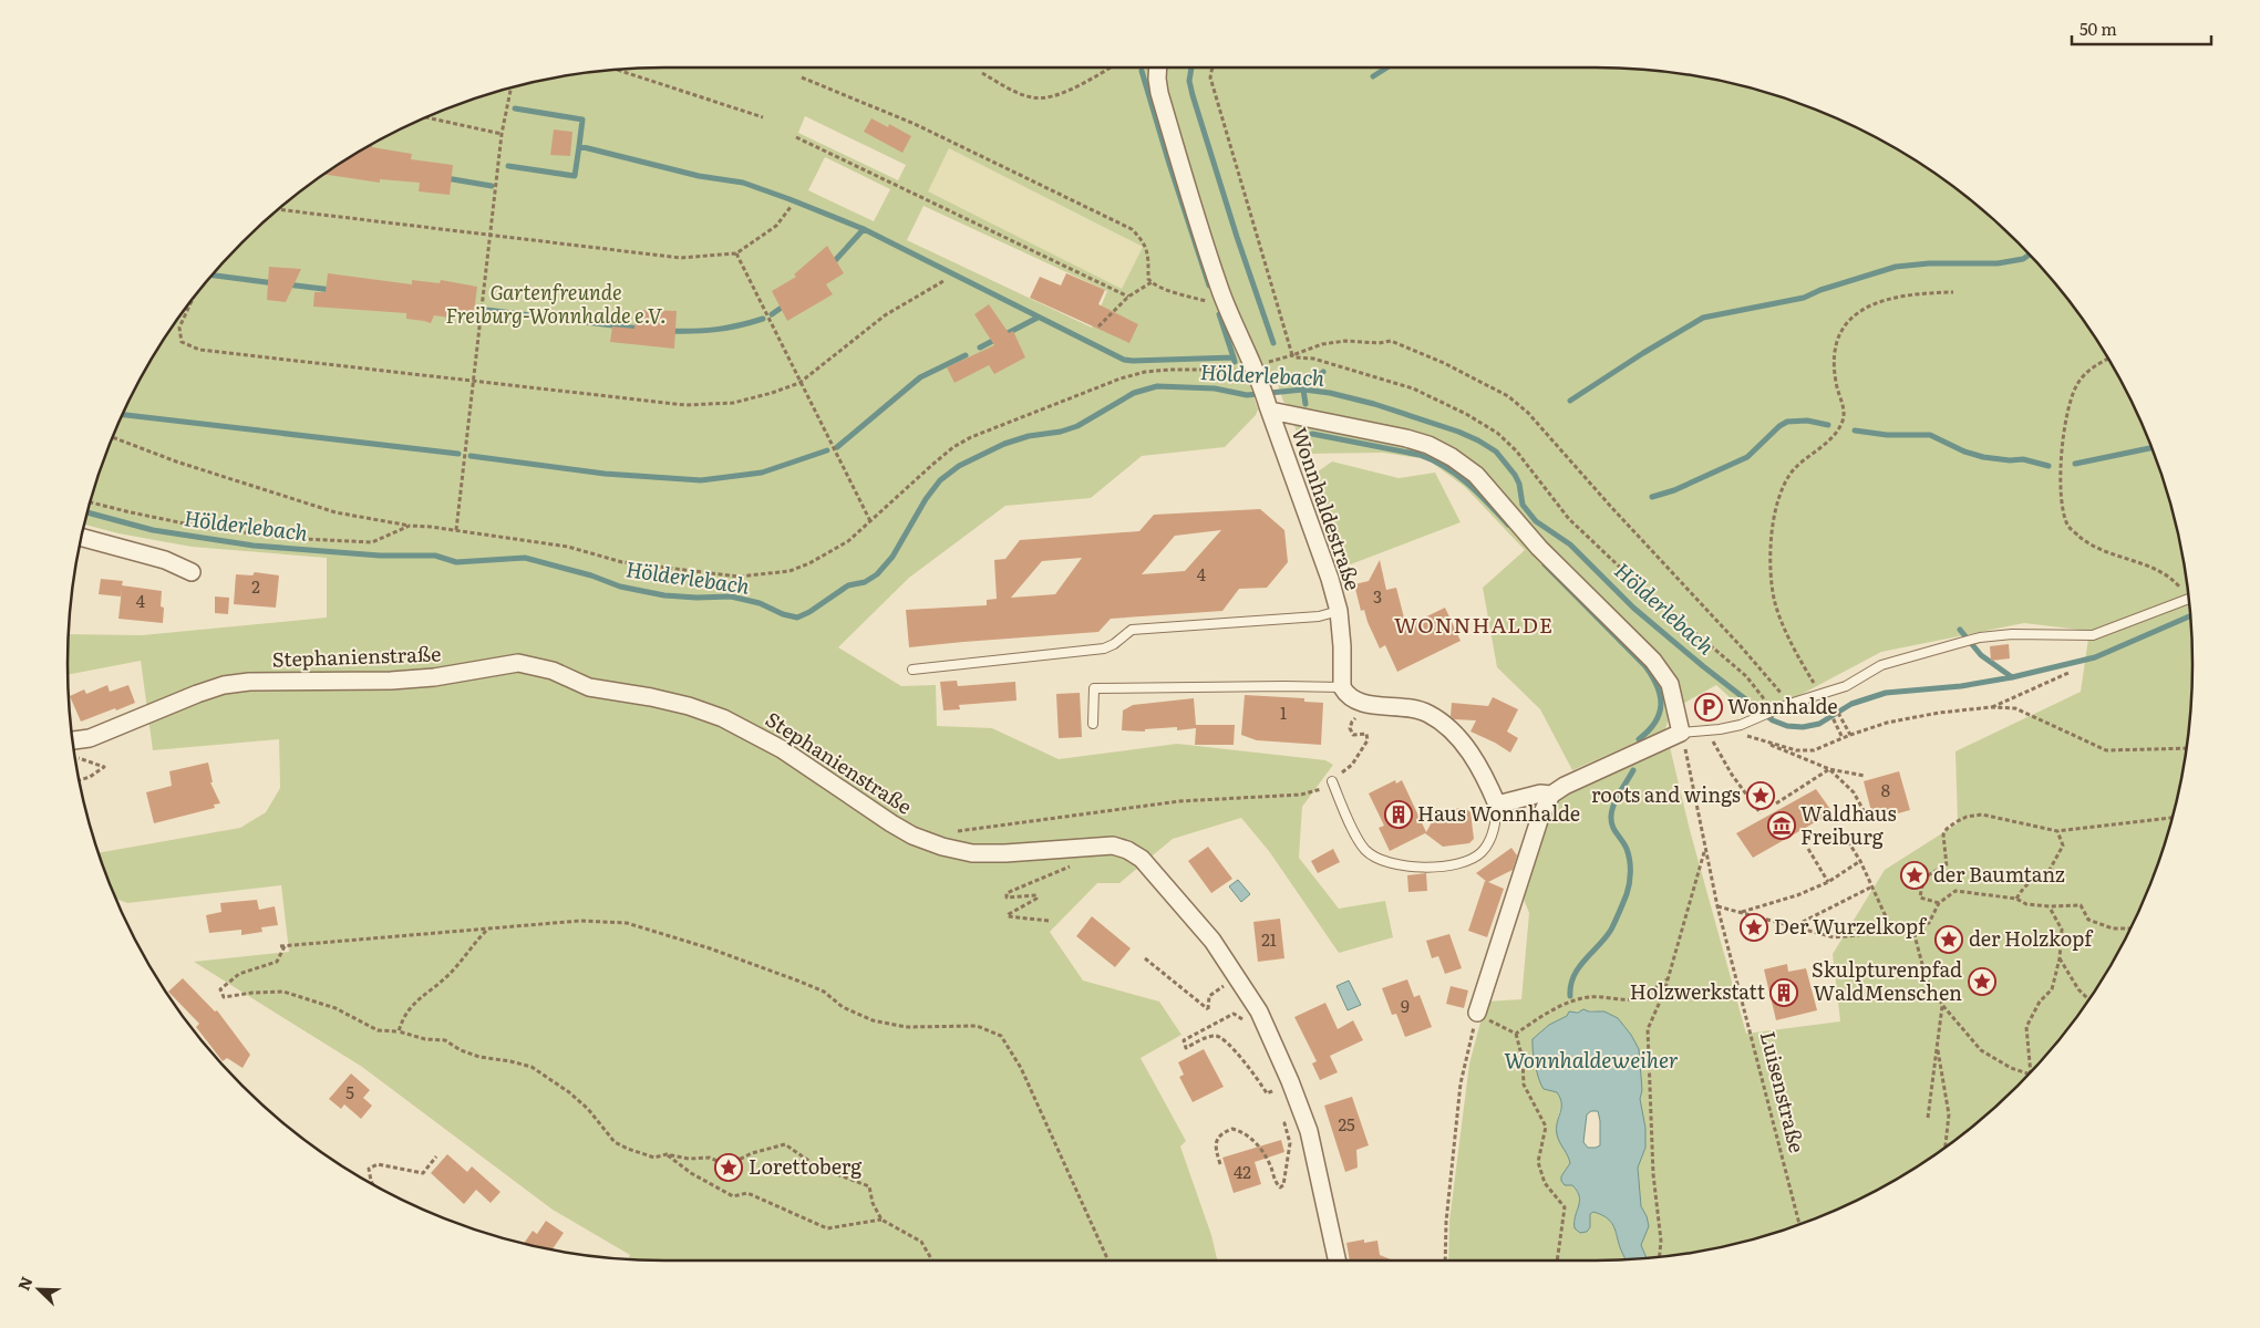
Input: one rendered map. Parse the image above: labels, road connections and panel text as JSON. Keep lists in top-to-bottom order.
{
  "streets": {
    "street": ["Wonnhaldestraße", "Stephanienstraße"],
    "path": ["Luisenstraße"]
  },
  "crossings": [
    ["Wonnhaldestraße", "Luisenstraße"]
  ],
  "districts": ["WONNHALDE"],
  "water": ["Hölderlebach", "Wonnhaldeweiher"],
  "parks": ["Gartenfreunde Freiburg-Wonnhalde e.V."],
  "places": {
    "parking": ["Wonnhalde"],
    "place": [
      "roots and wings",
      "der Baumtanz",
      "Der Wurzelkopf",
      "der Holzkopf",
      "Skulpturenpfad WaldMenschen",
      "Lorettoberg"
    ],
    "building": ["Haus Wonnhalde", "Holzwerkstatt"],
    "museum": ["Waldhaus Freiburg"]
  },
  "house_numbers": [
    "4",
    "2",
    "3",
    "4",
    "1",
    "8",
    "21",
    "9",
    "5",
    "25",
    "42"
  ],
  "scale_bar": "50 m",
  "north": "top left"
}
